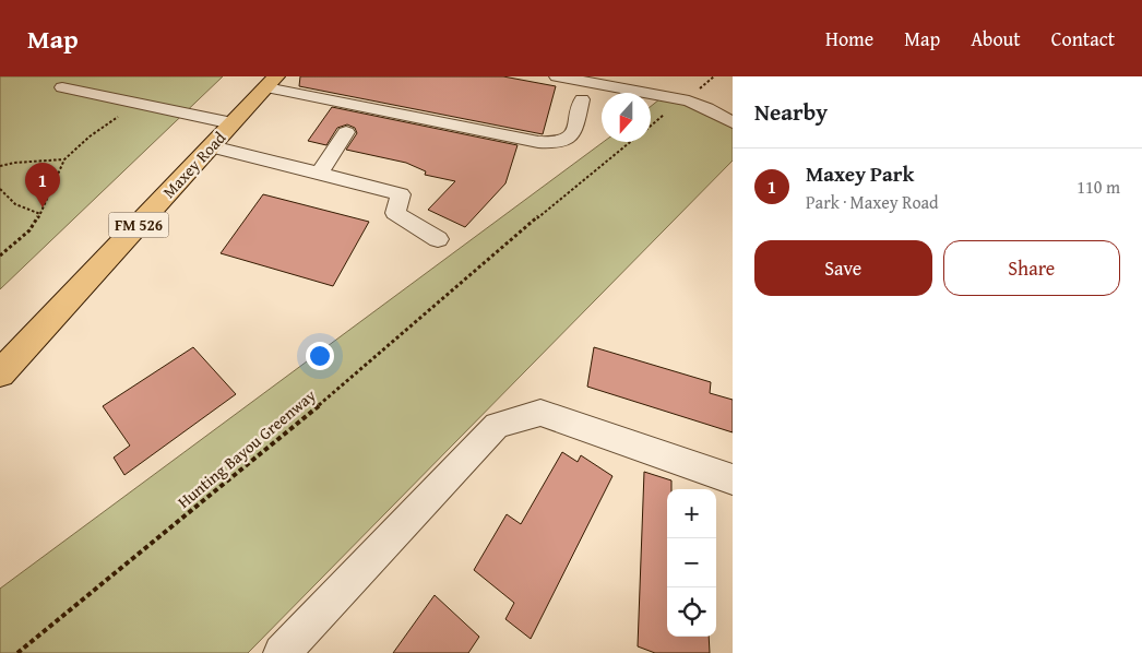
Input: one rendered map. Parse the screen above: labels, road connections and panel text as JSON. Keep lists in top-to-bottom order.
{
  "streets": {
    "main road": ["Maxey Road", "FM 526"],
    "path": ["Hunting Bayou Greenway"]
  },
  "north": "bottom",
  "page": {
    "header": "Map",
    "nav": [
      "Home",
      "Map",
      "About",
      "Contact"
    ],
    "heading": "Nearby",
    "list": [
      {
        "mark": "1",
        "name": "Maxey Park",
        "note": "Park · Maxey Road",
        "value": "110 m"
      }
    ],
    "pins": "1",
    "buttons": ["Save", "Share"],
    "map_buttons": ["+", "−"]
  }
}
